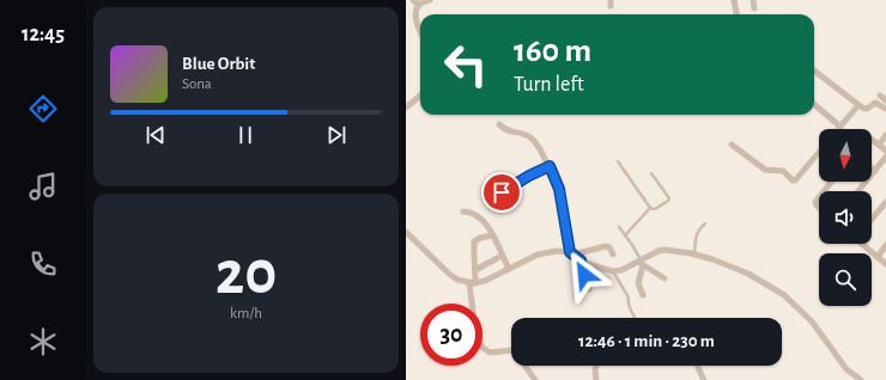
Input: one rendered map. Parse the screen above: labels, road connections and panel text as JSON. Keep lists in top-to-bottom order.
{
  "north": "bottom",
  "page": {
    "tabs": "12:45",
    "turn": ["160 m", "Turn left"],
    "song": ["Blue Orbit", "Sona"],
    "tile": ["20", "km/h"],
    "limit": "30",
    "trip": "12:46 · 1 min · 230 m"
  }
}
